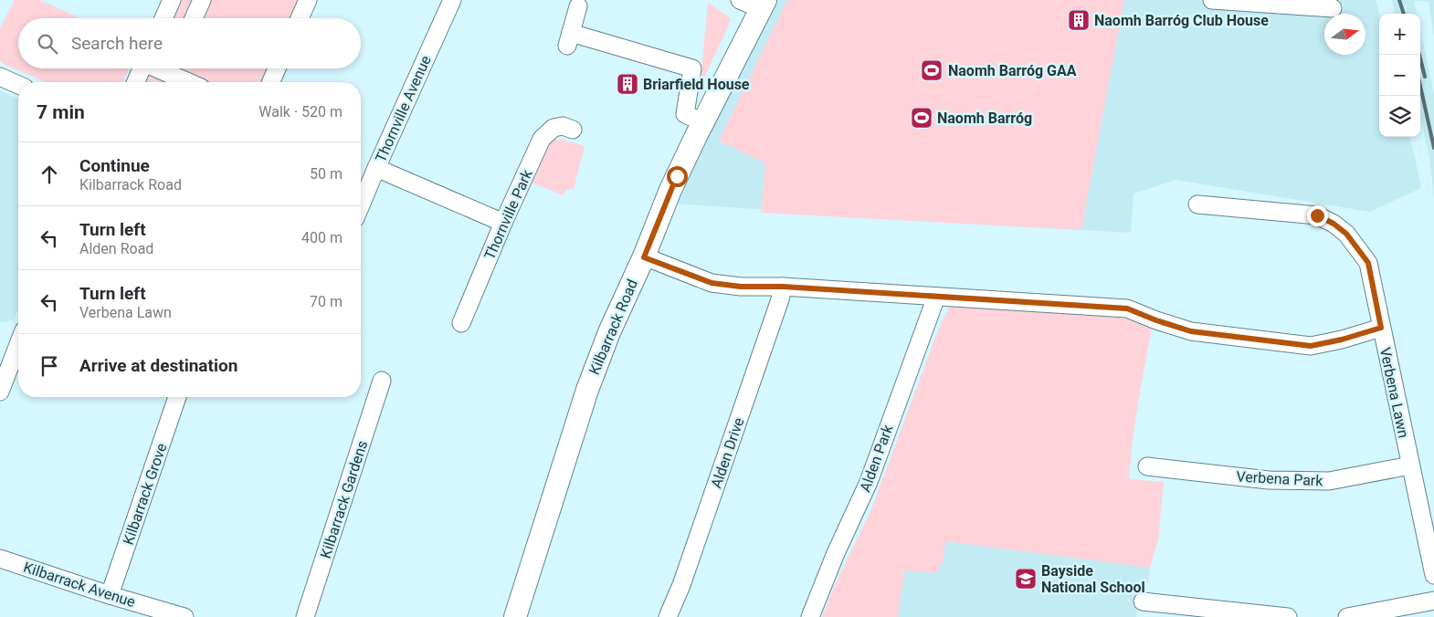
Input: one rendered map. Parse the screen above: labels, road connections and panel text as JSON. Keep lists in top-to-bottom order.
{
  "streets": {
    "main road": ["Kilbarrack Road"],
    "street": [
      "Thornville Avenue",
      "Thornville Park",
      "Verbena Lawn",
      "Alden Drive",
      "Alden Park",
      "Verbena Park",
      "Kilbarrack Grove",
      "Kilbarrack Gardens",
      "Kilbarrack Avenue"
    ]
  },
  "crossings": [
    ["Verbena Lawn", "Verbena Park"],
    ["Kilbarrack Grove", "Kilbarrack Avenue"]
  ],
  "places": {
    "building": ["Naomh Barróg Club House", "Briarfield House"],
    "sports": ["Naomh Barróg GAA", "Naomh Barróg"],
    "school or university": ["Bayside National School"]
  },
  "north": "right",
  "page": {
    "map_buttons": ["+", "−"],
    "search": "Search here",
    "heading": ["7 min", "Walk · 520 m"],
    "list": [
      ["Continue", "Kilbarrack Road", "50 m"],
      ["Turn left", "Alden Road", "400 m"],
      ["Turn left", "Verbena Lawn", "70 m"],
      "Arrive at destination"
    ]
  }
}
